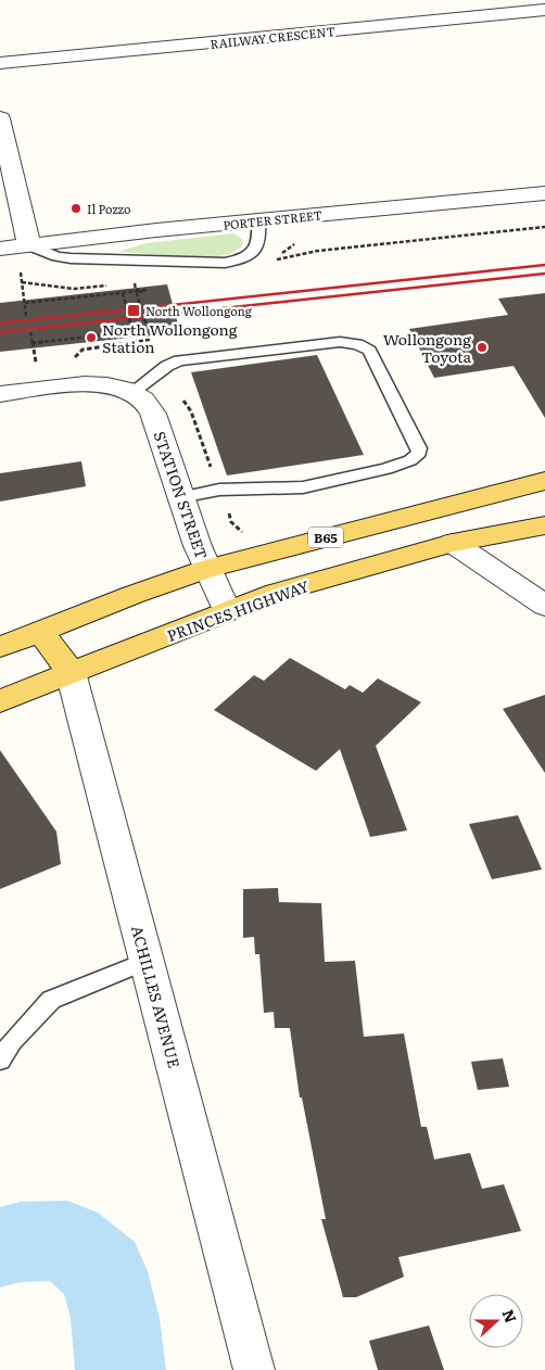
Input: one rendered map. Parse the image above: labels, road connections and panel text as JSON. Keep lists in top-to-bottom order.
{
  "streets": {
    "main road": ["B65", "PRINCES HIGHWAY", "ACHILLES AVENUE"],
    "street": ["RAILWAY CRESCENT", "PORTER STREET", "STATION STREET"]
  },
  "crossings": [
    ["STATION STREET", "B65"],
    ["STATION STREET", "PRINCES HIGHWAY"],
    ["B65", "ACHILLES AVENUE"],
    ["PRINCES HIGHWAY", "ACHILLES AVENUE"]
  ],
  "places": {
    "other": ["Il Pozzo", "North Wollongong Station", "Wollongong Toyota"],
    "transit": ["North Wollongong"]
  },
  "north": "right"
}
